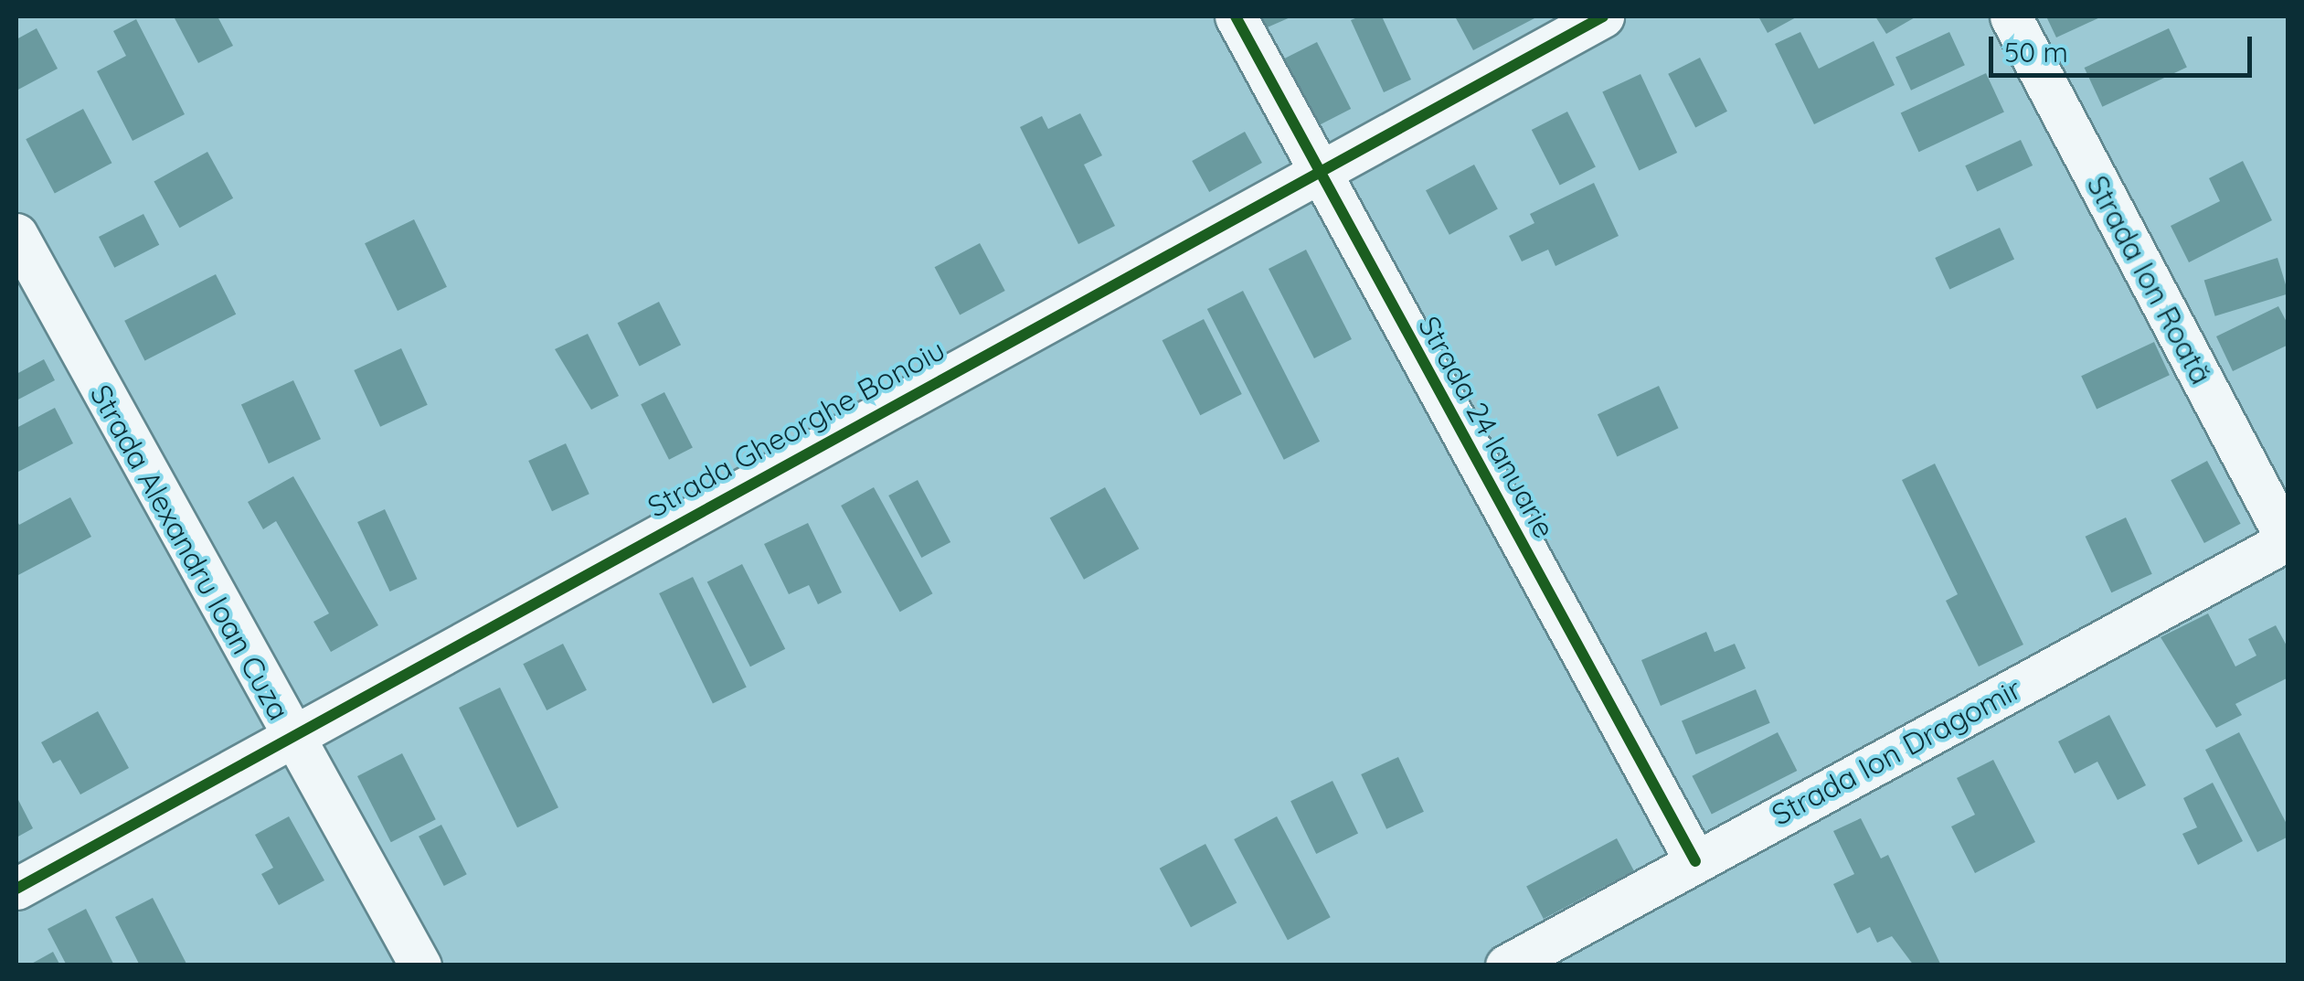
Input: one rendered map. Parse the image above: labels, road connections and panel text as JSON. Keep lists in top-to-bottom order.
{
  "streets": {
    "street": [
      "Strada Ion Roată",
      "Strada 24 Ianuarie",
      "Strada Gheorghe Bonoiu",
      "Strada Alexandru Ioan Cuza",
      "Strada Ion Dragomir"
    ]
  },
  "crossings": [
    ["Strada Ion Roată", "Strada Ion Dragomir"],
    ["Strada 24 Ianuarie", "Strada Gheorghe Bonoiu"],
    ["Strada 24 Ianuarie", "Strada Ion Dragomir"],
    ["Strada Gheorghe Bonoiu", "Strada Alexandru Ioan Cuza"]
  ],
  "scale_bar": "50 m"
}
